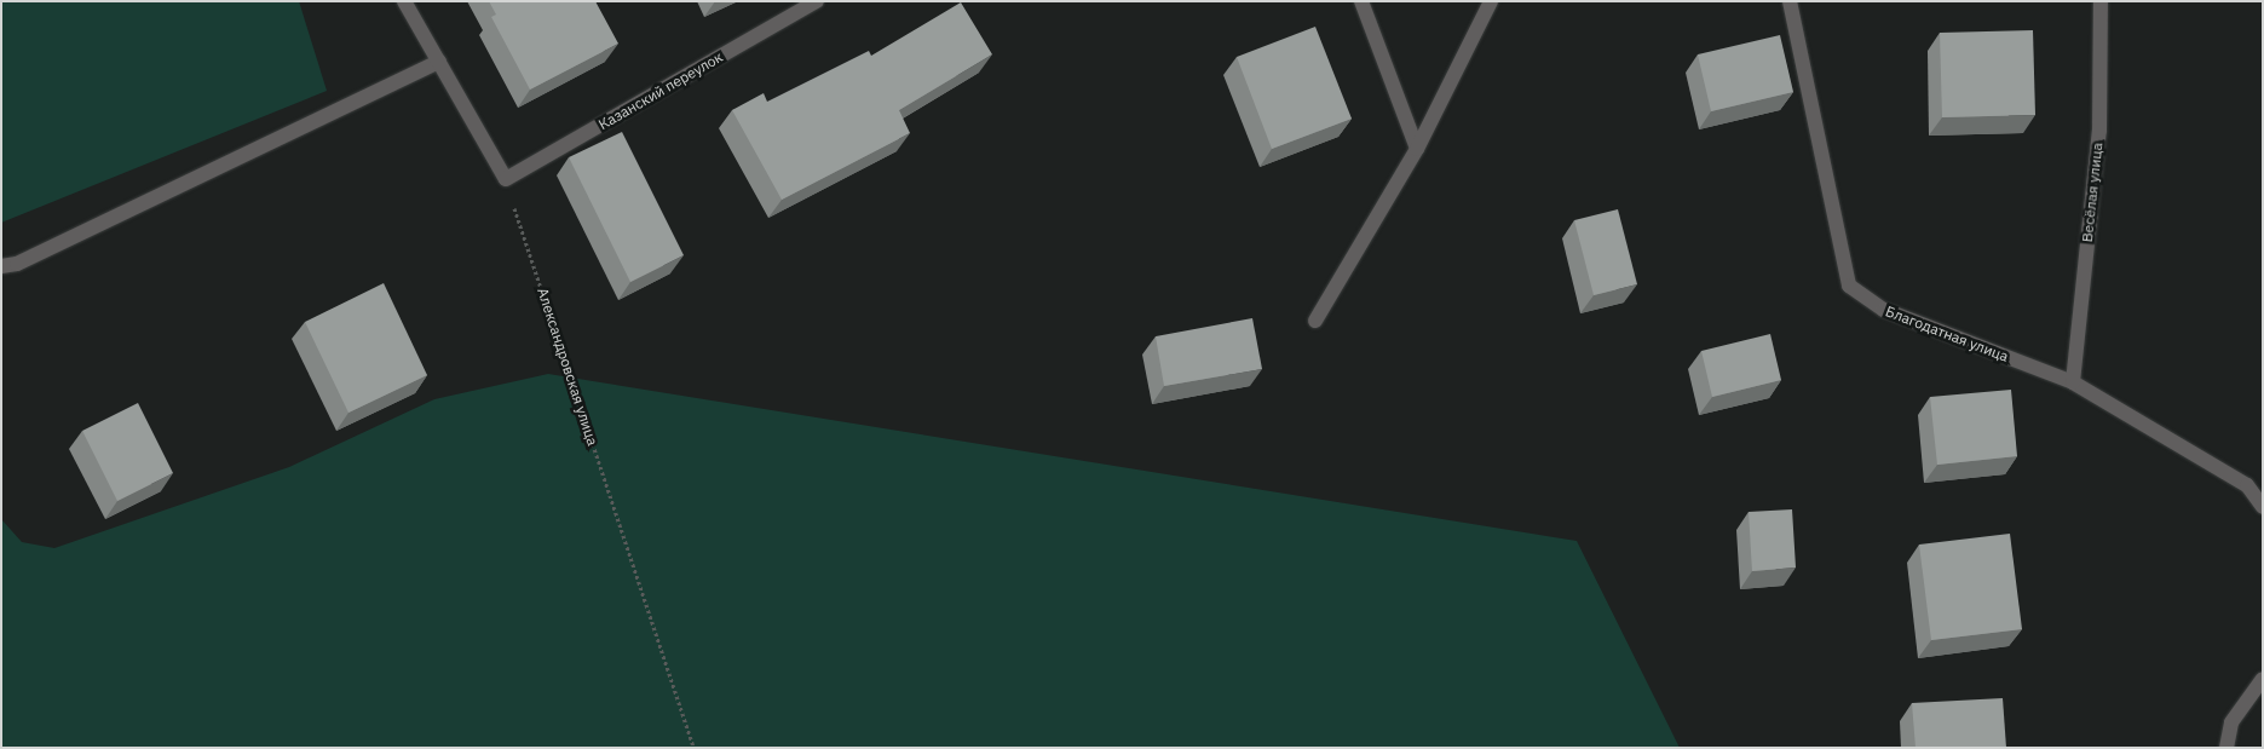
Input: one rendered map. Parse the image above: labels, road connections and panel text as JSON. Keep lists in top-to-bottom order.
{
  "streets": {
    "street": ["Казанский переулок", "Весёлая улица", "Благодатная улица"],
    "path": ["Александровская улица"]
  },
  "crossings": [
    ["Казанский переулок", "Александровская улица"],
    ["Весёлая улица", "Благодатная улица"]
  ]
}
